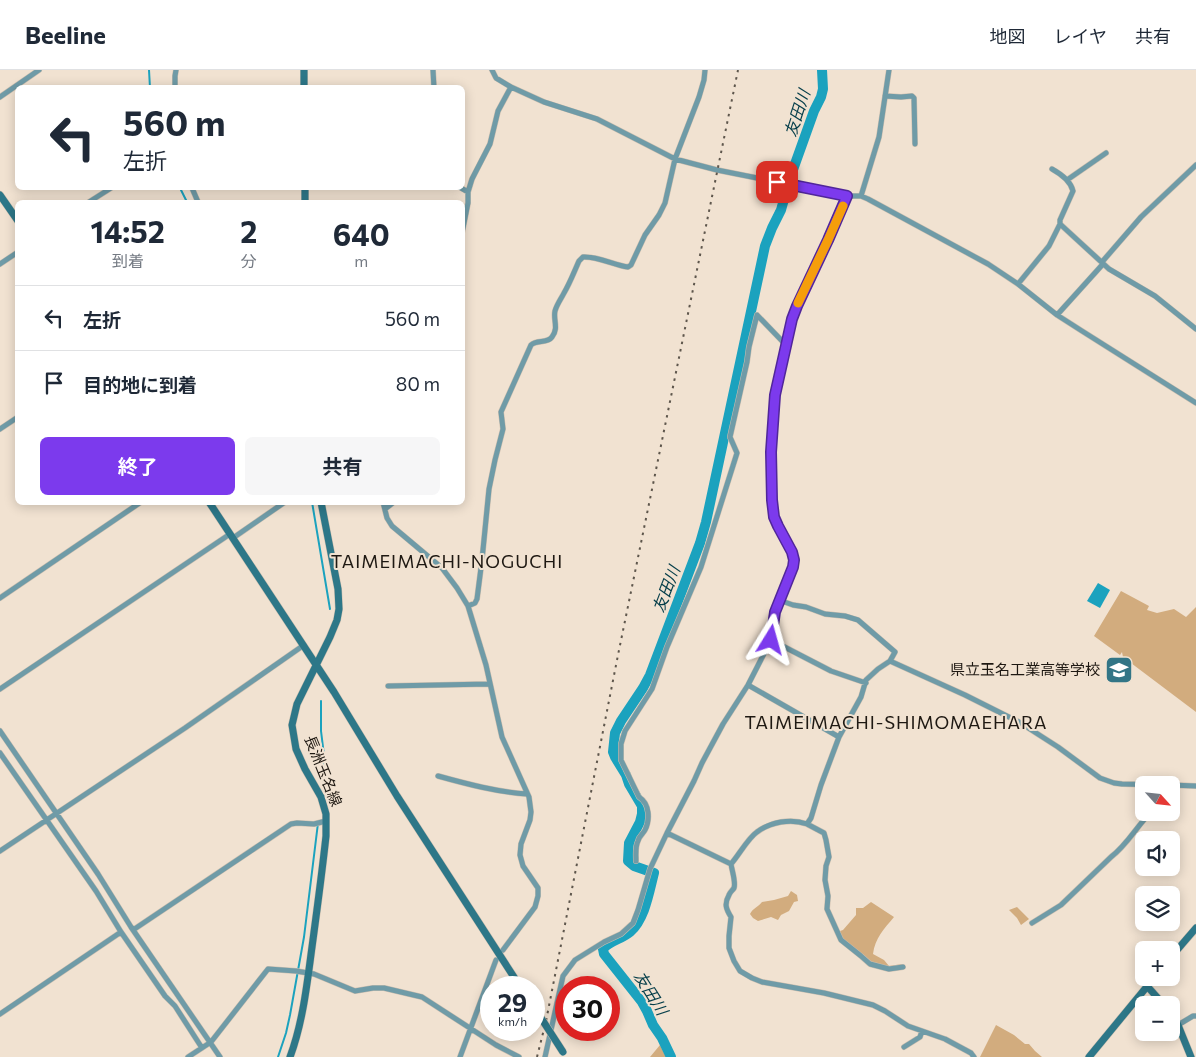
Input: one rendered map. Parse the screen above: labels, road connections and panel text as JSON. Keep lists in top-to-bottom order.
{
  "streets": {
    "main road": ["長洲玉名線"]
  },
  "districts": ["TAIMEIMACHI-NOGUCHI", "TAIMEIMACHI-SHIMOMAEHARA"],
  "water": ["友田川"],
  "places": {
    "school or university": ["県立玉名工業高等学校"]
  },
  "north": "bottom right",
  "page": {
    "header": "Beeline",
    "nav": ["地図", "レイヤ", "共有"],
    "turn": ["560 m", "左折"],
    "eta": [
      "14:52",
      "到着",
      "2",
      "分",
      "640",
      "m"
    ],
    "list": [
      {
        "name": "左折",
        "value": "560 m"
      },
      {
        "name": "目的地に到着",
        "value": "80 m"
      }
    ],
    "buttons": ["終了", "共有"],
    "map_buttons": ["+", "−"],
    "speed": "29 km/h",
    "limit": "30"
  }
}
